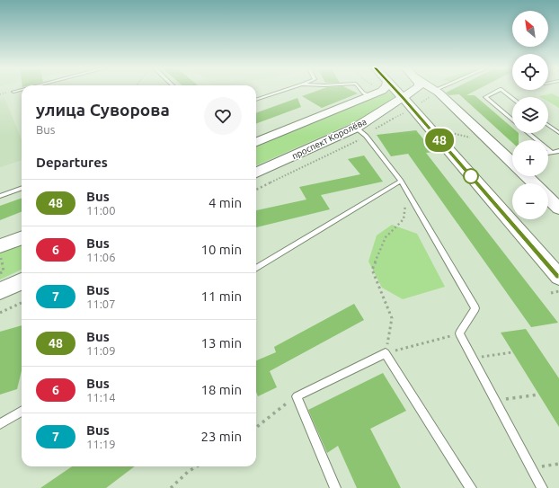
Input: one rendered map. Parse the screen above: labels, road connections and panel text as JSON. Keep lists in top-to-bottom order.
{
  "streets": {
    "main road": ["проспект Королёва"]
  },
  "lines": ["bus line 48"],
  "north": "top left",
  "page": {
    "on_map": "48",
    "map_buttons": ["+", "−"],
    "heading": [
      ["улица Суворова", "Bus"],
      "Departures"
    ],
    "list": [
      {
        "mark": "48",
        "name": "Bus",
        "note": "11:00",
        "value": "4 min"
      },
      {
        "mark": "6",
        "name": "Bus",
        "note": "11:06",
        "value": "10 min"
      },
      {
        "mark": "7",
        "name": "Bus",
        "note": "11:07",
        "value": "11 min"
      },
      {
        "mark": "48",
        "name": "Bus",
        "note": "11:09",
        "value": "13 min"
      },
      {
        "mark": "6",
        "name": "Bus",
        "note": "11:14",
        "value": "18 min"
      },
      {
        "mark": "7",
        "name": "Bus",
        "note": "11:19",
        "value": "23 min"
      }
    ]
  }
}
